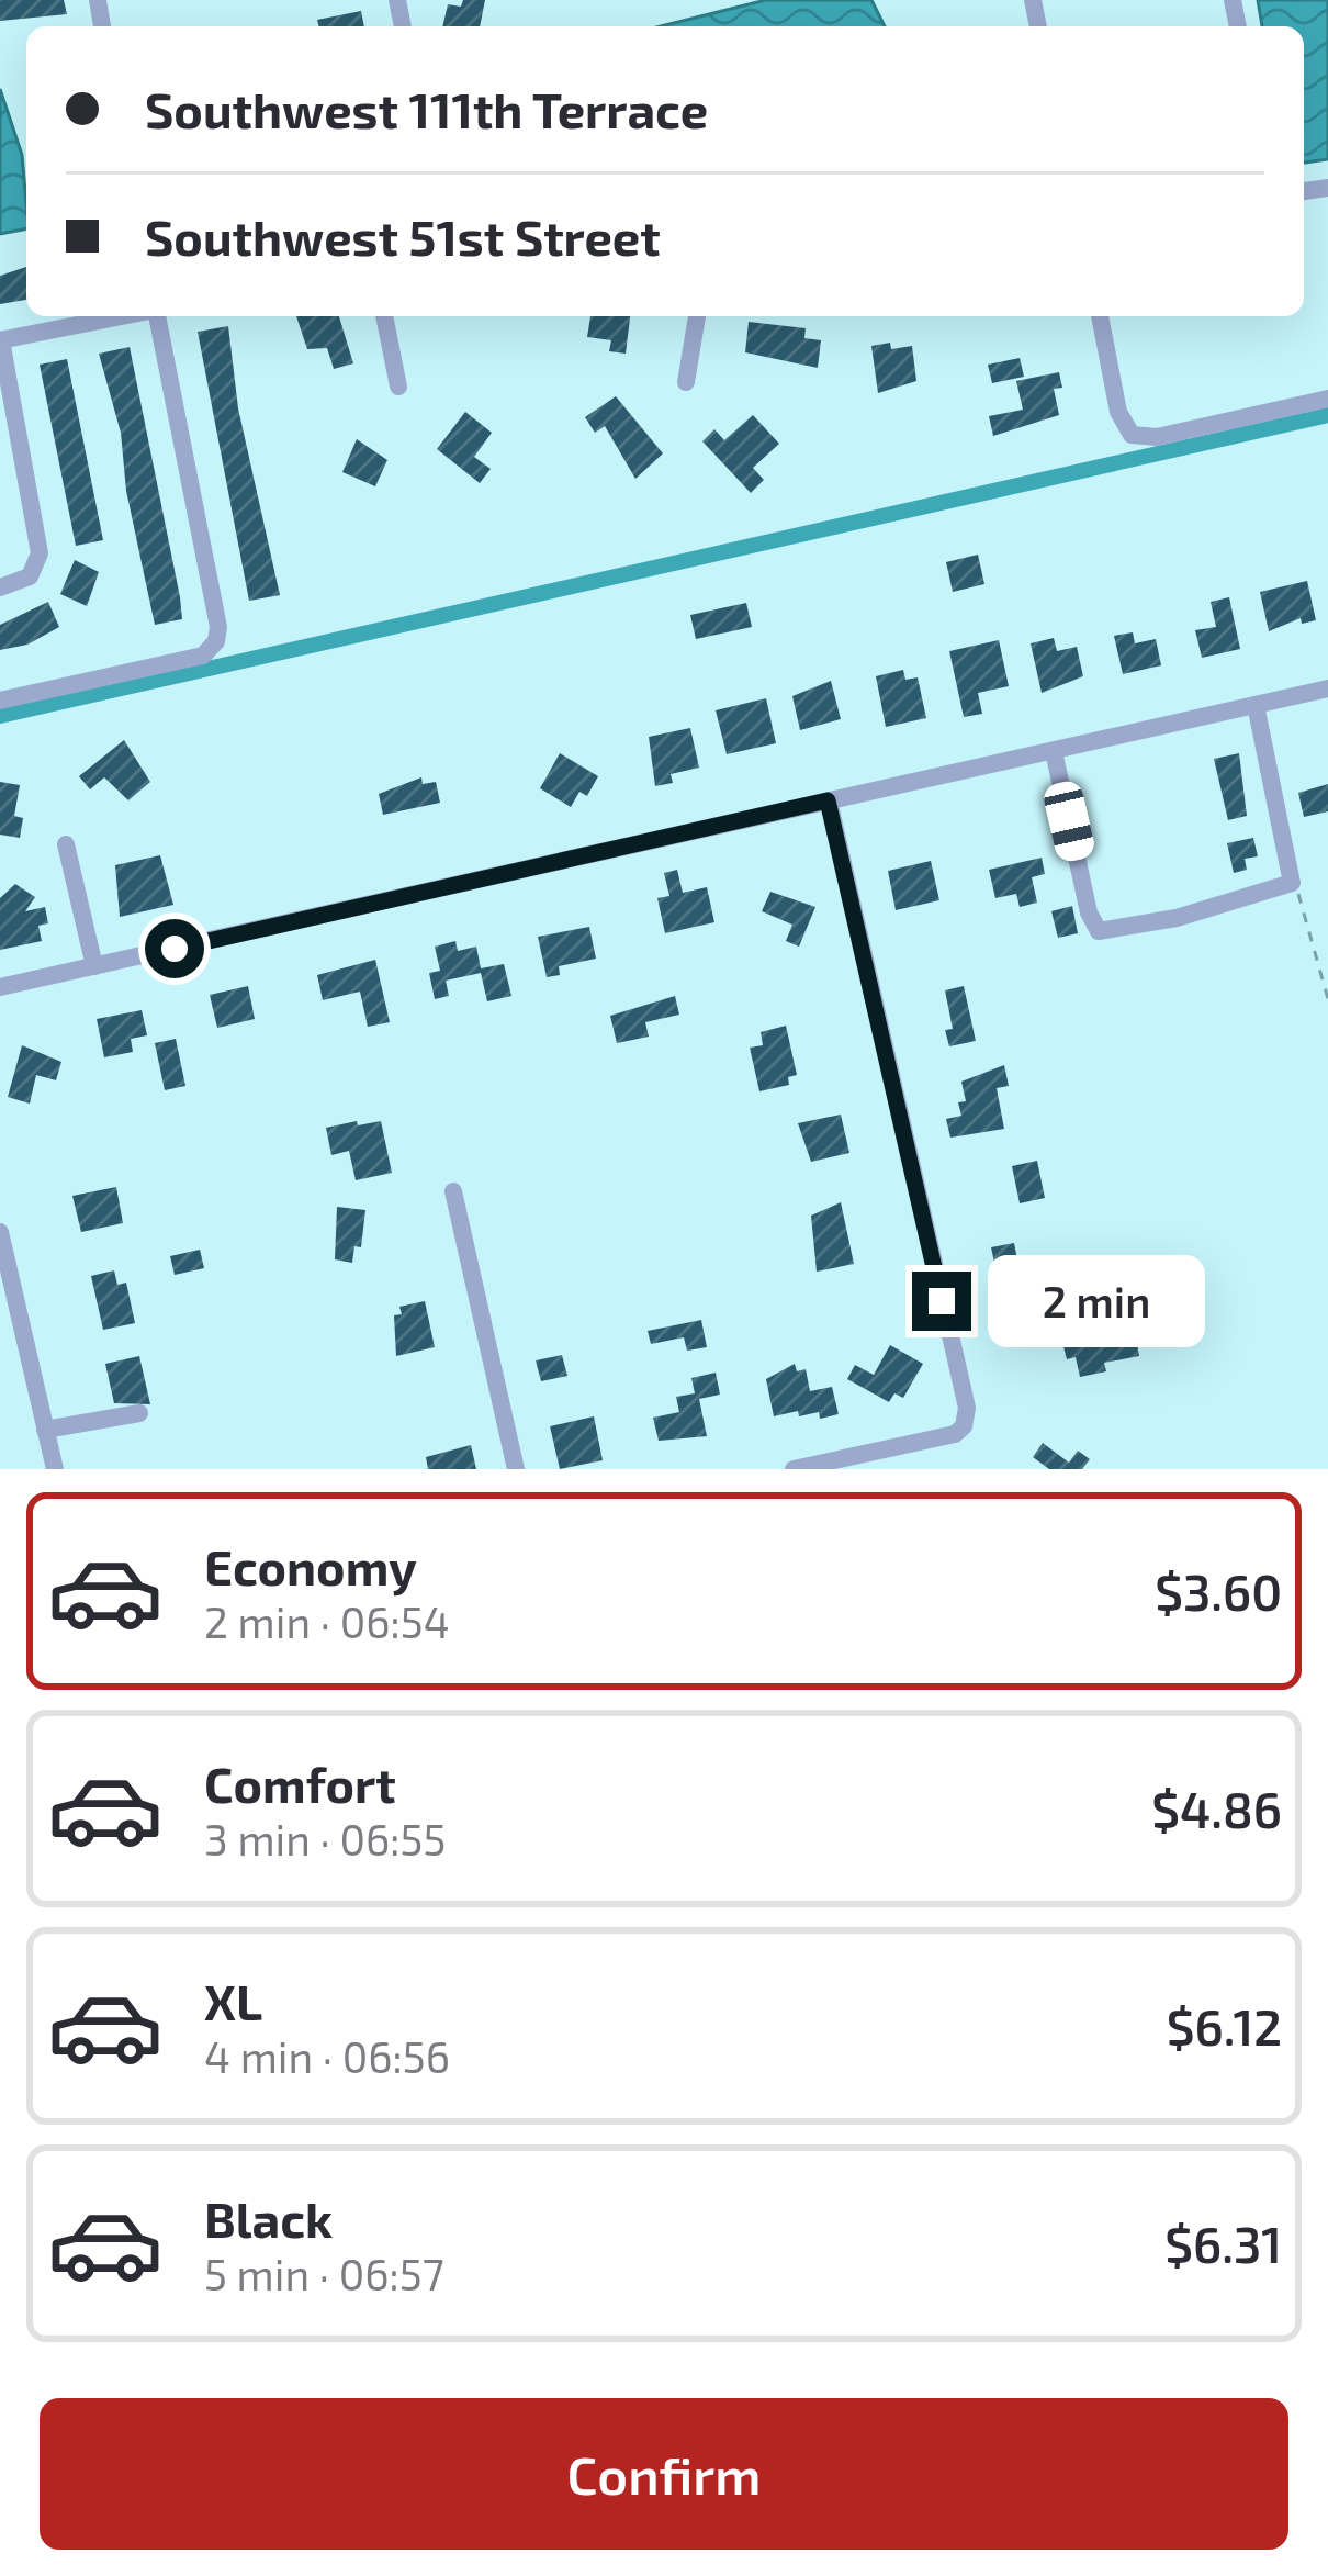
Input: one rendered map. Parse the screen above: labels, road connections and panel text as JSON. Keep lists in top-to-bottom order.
{
  "page": {
    "banner": ["Southwest 111th Terrace", "Southwest 51st Street"],
    "bubble": "2 min",
    "list": [
      {
        "name": "Economy",
        "note": "2 min · 06:54",
        "value": "$3.60"
      },
      {
        "name": "Comfort",
        "note": "3 min · 06:55",
        "value": "$4.86"
      },
      {
        "name": "XL",
        "note": "4 min · 06:56",
        "value": "$6.12"
      },
      {
        "name": "Black",
        "note": "5 min · 06:57",
        "value": "$6.31"
      }
    ],
    "buttons": "Confirm"
  }
}
